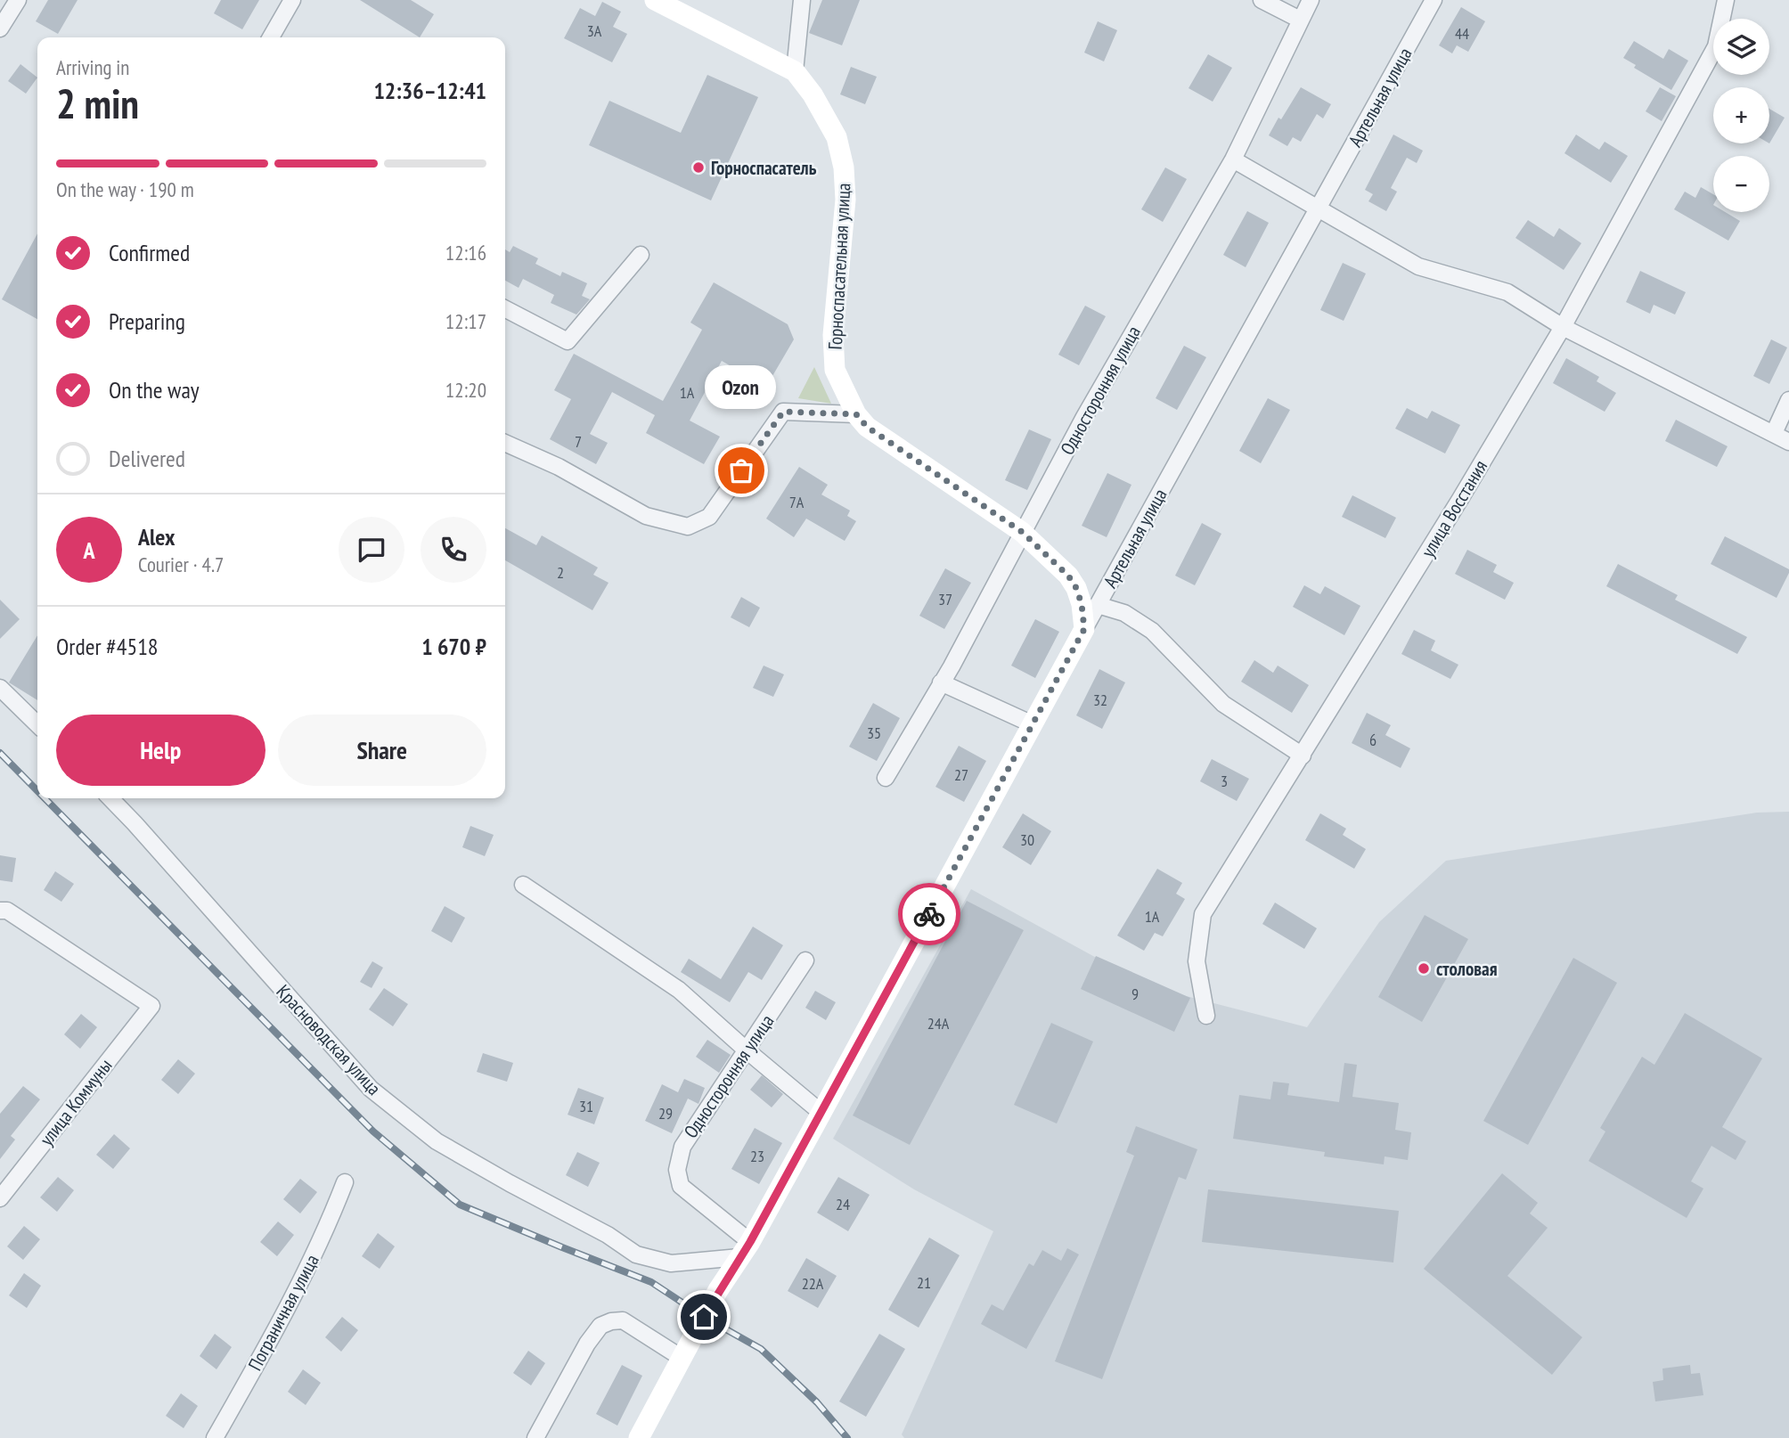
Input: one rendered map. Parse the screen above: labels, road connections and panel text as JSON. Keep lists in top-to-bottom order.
{
  "streets": {
    "main road": ["Артельная улица", "Горноспасательная улица"],
    "street": [
      "Односторонняя улица",
      "улица Восстания",
      "Красноводская улица",
      "улица Коммуны",
      "Пограничная улица"
    ]
  },
  "crossings": [
    ["Артельная улица", "Горноспасательная улица"],
    ["Артельная улица", "Односторонняя улица"],
    ["Артельная улица", "Красноводская улица"],
    ["Горноспасательная улица", "Односторонняя улица"],
    ["Односторонняя улица", "Красноводская улица"]
  ],
  "places": ["Горноспасатель", "Ozon", "столовая"],
  "house_numbers": [
    "3А",
    "44",
    "1А",
    "7",
    "7А",
    "2",
    "37",
    "32",
    "35",
    "6",
    "27",
    "3",
    "30",
    "1А",
    "9",
    "24А",
    "31",
    "29",
    "23",
    "24",
    "21",
    "22А"
  ],
  "page": {
    "map_buttons": ["+", "−"],
    "heading": ["2 min", "Arriving in", "12:36–12:41"],
    "panel": [
      "Alex",
      "Courier · 4.7",
      "Order #4518",
      "1 670 ₽"
    ],
    "bar": "On the way · 190 m",
    "list": [
      ["Confirmed", "12:16"],
      ["Preparing", "12:17"],
      ["On the way", "12:20"],
      "Delivered"
    ],
    "bubble": "Ozon",
    "round": "A",
    "buttons": ["Help", "Share"]
  }
}
